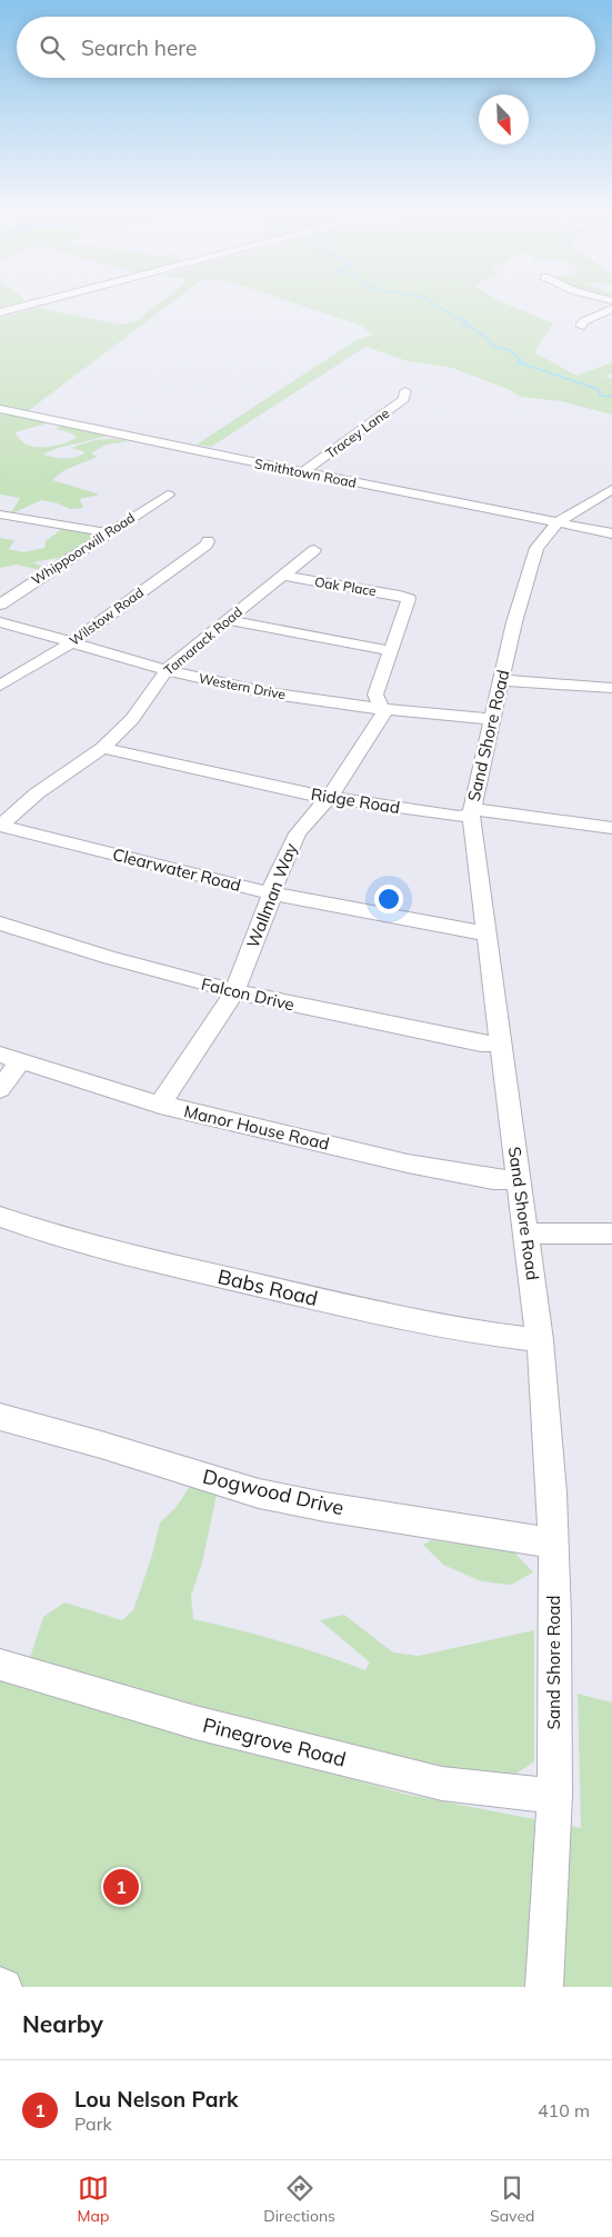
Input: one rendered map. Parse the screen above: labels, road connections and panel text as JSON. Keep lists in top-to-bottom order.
{
  "streets": {
    "street": [
      "Tracey Lane",
      "Smithtown Road",
      "Whippoorwill Road",
      "Oak Place",
      "Wilstow Road",
      "Tamarack Road",
      "Western Drive",
      "Sand Shore Road",
      "Ridge Road",
      "Clearwater Road",
      "Wallman Way",
      "Falcon Drive",
      "Manor House Road",
      "Babs Road",
      "Dogwood Drive",
      "Pinegrove Road"
    ]
  },
  "crossings": [
    ["Tracey Lane", "Smithtown Road"],
    ["Smithtown Road", "Sand Shore Road"],
    ["Oak Place", "Tamarack Road"],
    ["Oak Place", "Wallman Way"],
    ["Wilstow Road", "Western Drive"],
    ["Tamarack Road", "Western Drive"],
    ["Tamarack Road", "Ridge Road"],
    ["Tamarack Road", "Clearwater Road"],
    ["Western Drive", "Sand Shore Road"],
    ["Western Drive", "Wallman Way"],
    ["Sand Shore Road", "Ridge Road"],
    ["Sand Shore Road", "Clearwater Road"],
    ["Sand Shore Road", "Falcon Drive"],
    ["Sand Shore Road", "Manor House Road"],
    ["Sand Shore Road", "Babs Road"],
    ["Sand Shore Road", "Dogwood Drive"],
    ["Sand Shore Road", "Pinegrove Road"],
    ["Ridge Road", "Wallman Way"],
    ["Clearwater Road", "Wallman Way"],
    ["Wallman Way", "Falcon Drive"],
    ["Wallman Way", "Manor House Road"]
  ],
  "north": "bottom right",
  "page": {
    "search": "Search here",
    "pins": "1",
    "heading": "Nearby",
    "list": [
      {
        "mark": "1",
        "name": "Lou Nelson Park",
        "note": "Park",
        "value": "410 m"
      }
    ],
    "nav": ["Map", "Directions", "Saved"]
  }
}
